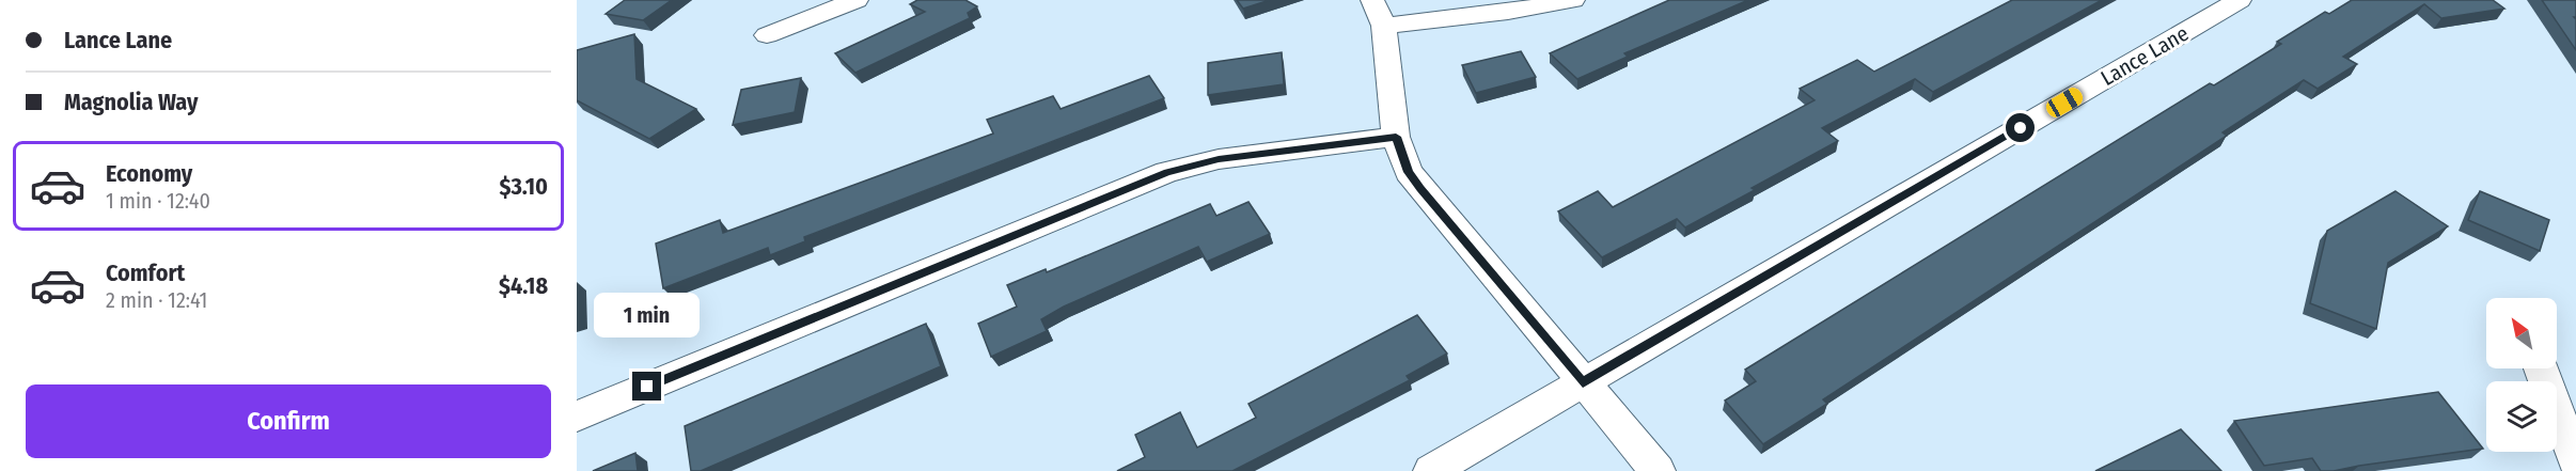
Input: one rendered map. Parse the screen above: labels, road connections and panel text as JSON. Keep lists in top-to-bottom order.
{
  "streets": {
    "street": ["Lance Lane"]
  },
  "north": "top left",
  "page": {
    "banner": ["Lance Lane", "Magnolia Way"],
    "list": [
      {
        "name": "Economy",
        "note": "1 min · 12:40",
        "value": "$3.10"
      },
      {
        "name": "Comfort",
        "note": "2 min · 12:41",
        "value": "$4.18"
      }
    ],
    "bubble": "1 min",
    "buttons": "Confirm"
  }
}
